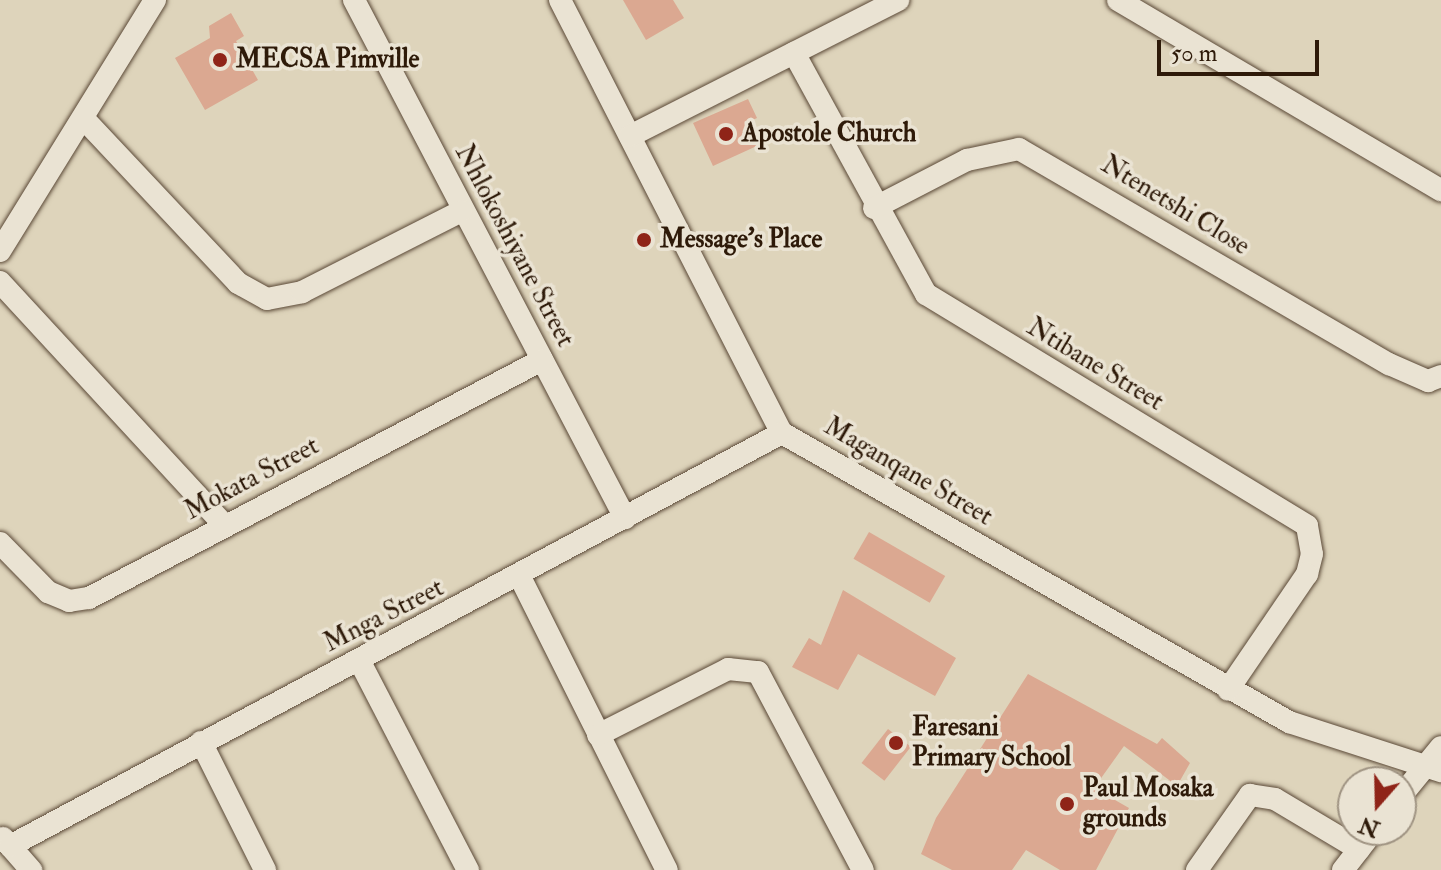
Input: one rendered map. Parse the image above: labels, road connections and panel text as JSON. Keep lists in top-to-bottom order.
{
  "streets": {
    "street": [
      "Ntenetshi Close",
      "Nhlokoshiyane Street",
      "Ntibane Street",
      "Maganqane Street",
      "Mokata Street",
      "Mnga Street"
    ]
  },
  "crossings": [
    ["Ntenetshi Close", "Ntibane Street"],
    ["Nhlokoshiyane Street", "Mokata Street"],
    ["Nhlokoshiyane Street", "Mnga Street"],
    ["Ntibane Street", "Maganqane Street"],
    ["Maganqane Street", "Mnga Street"]
  ],
  "places": [
    "MECSA Pimville",
    "Apostole Church",
    "Message's Place",
    "Faresani Primary School",
    "Paul Mosaka grounds"
  ],
  "scale_bar": "50 m",
  "north": "bottom"
}
